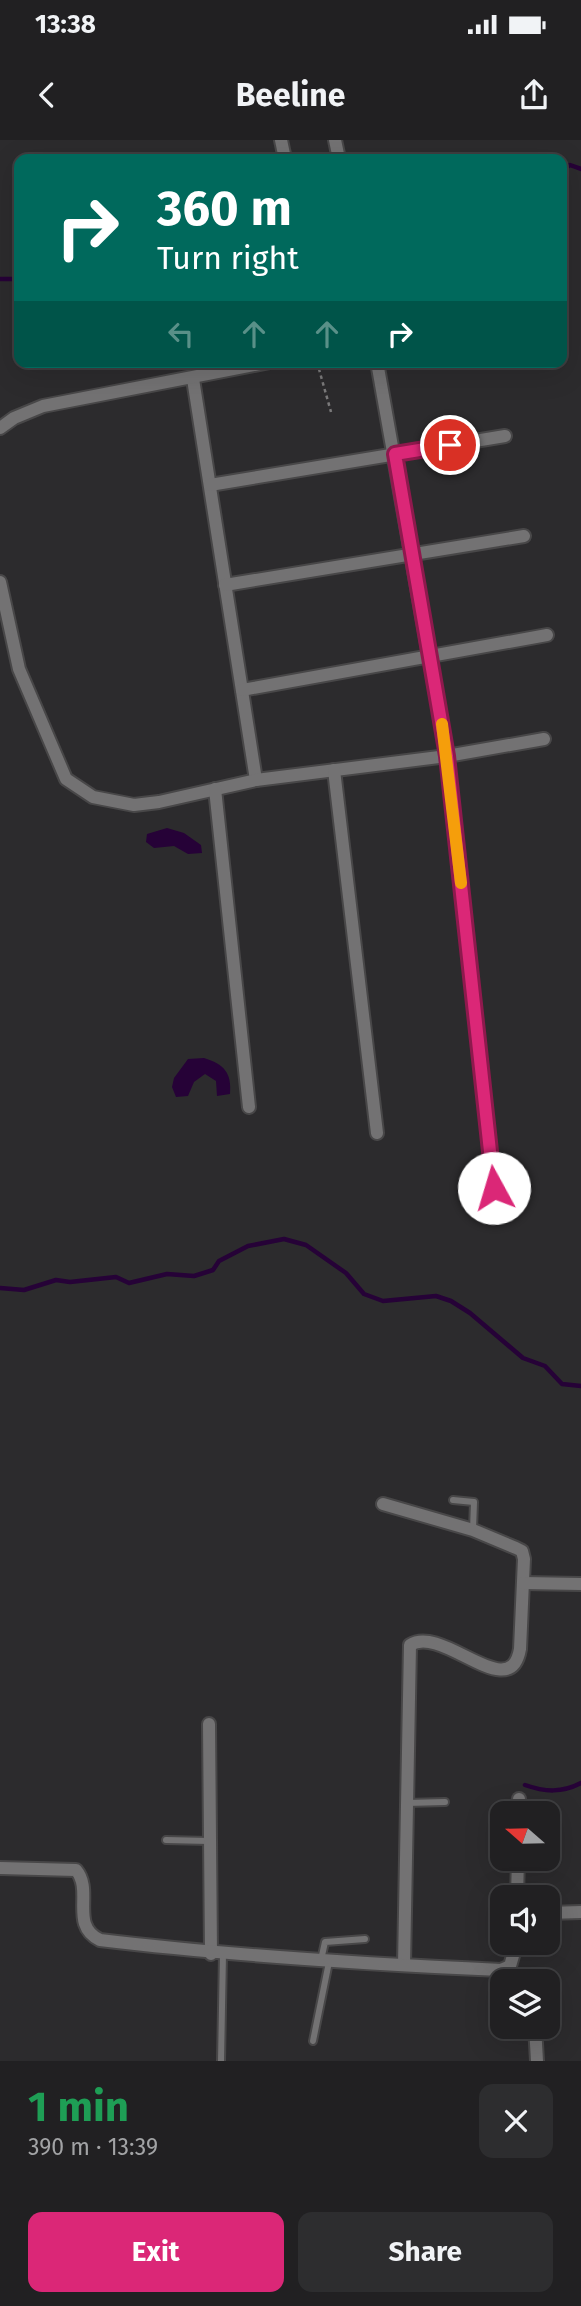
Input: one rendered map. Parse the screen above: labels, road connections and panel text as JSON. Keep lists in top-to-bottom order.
{
  "north": "left",
  "page": {
    "status": "13:38",
    "header": "Beeline",
    "turn": ["360 m", "Turn right"],
    "heading": ["1 min", "390 m · 13:39"],
    "buttons": ["Exit", "Share"]
  }
}
